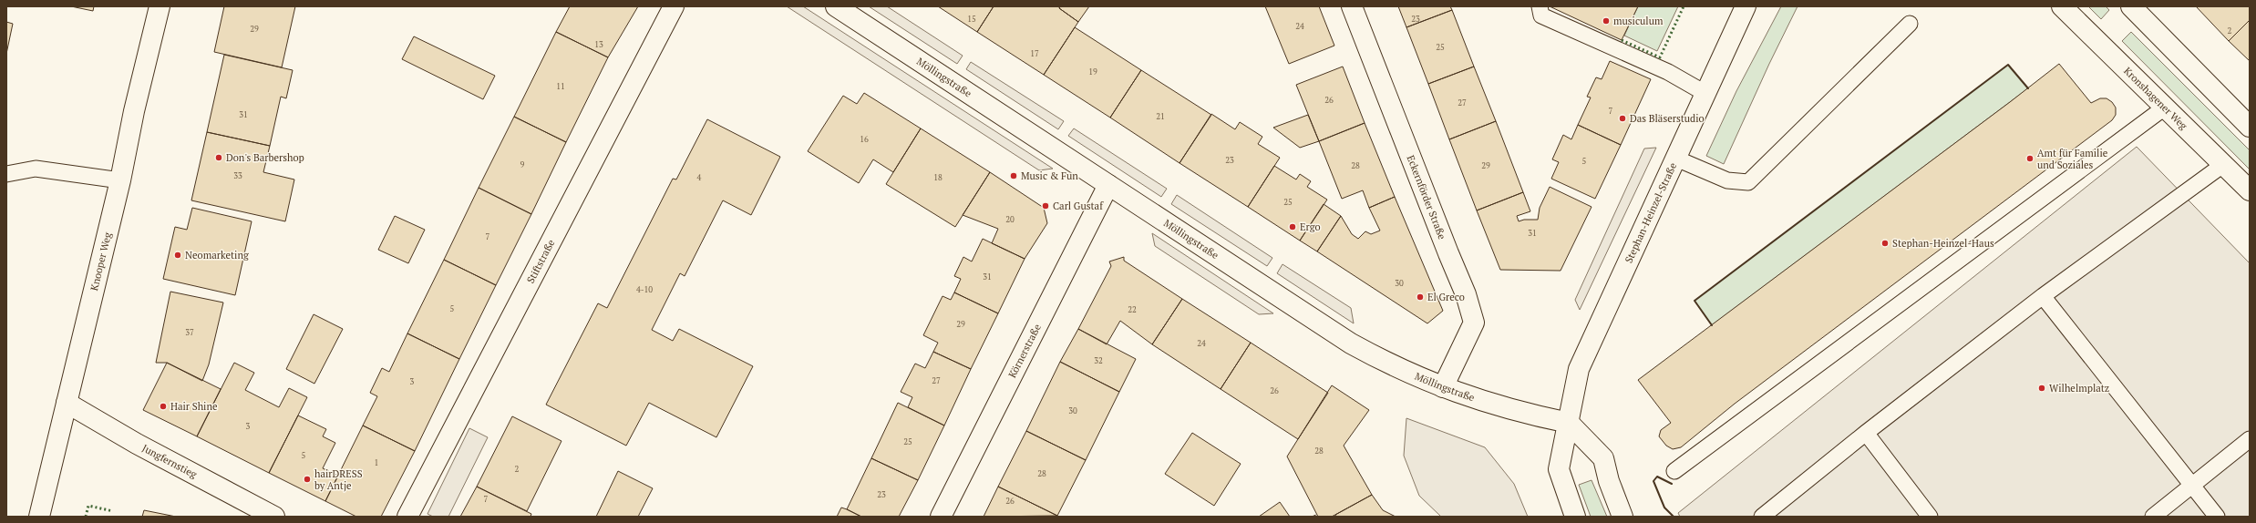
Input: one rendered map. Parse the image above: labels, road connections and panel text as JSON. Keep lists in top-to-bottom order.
{
  "streets": {
    "street": [
      "Möllingstraße",
      "Kronshagener Weg",
      "Eckernförder Straße",
      "Stephan-Heinzel-Straße",
      "Knooper Weg",
      "Stiftstraße",
      "Körnerstraße",
      "Jungfernstieg"
    ]
  },
  "crossings": [
    ["Möllingstraße", "Eckernförder Straße"],
    ["Möllingstraße", "Stephan-Heinzel-Straße"],
    ["Möllingstraße", "Körnerstraße"],
    ["Knooper Weg", "Jungfernstieg"]
  ],
  "places": [
    "musiculum",
    "Das Bläserstudio",
    "Don's Barbershop",
    "Amt für Familie und Soziales",
    "Music & Fun",
    "Carl Gustaf",
    "Ergo",
    "Stephan-Heinzel-Haus",
    "Neomarketing",
    "El Greco",
    "Wilhelmplatz",
    "Hair Shine",
    "hairDRESS by Antje"
  ],
  "house_numbers": [
    "15",
    "23",
    "24",
    "29",
    "2",
    "13",
    "25",
    "17",
    "19",
    "11",
    "26",
    "27",
    "7",
    "31",
    "21",
    "16",
    "23",
    "5",
    "9",
    "28",
    "29",
    "33",
    "4",
    "18",
    "25",
    "20",
    "31",
    "7",
    "31",
    "30",
    "4-10",
    "5",
    "22",
    "29",
    "37",
    "24",
    "32",
    "27",
    "3",
    "26",
    "30",
    "3",
    "25",
    "28",
    "5",
    "1",
    "2",
    "28",
    "23",
    "7",
    "26"
  ]
}
